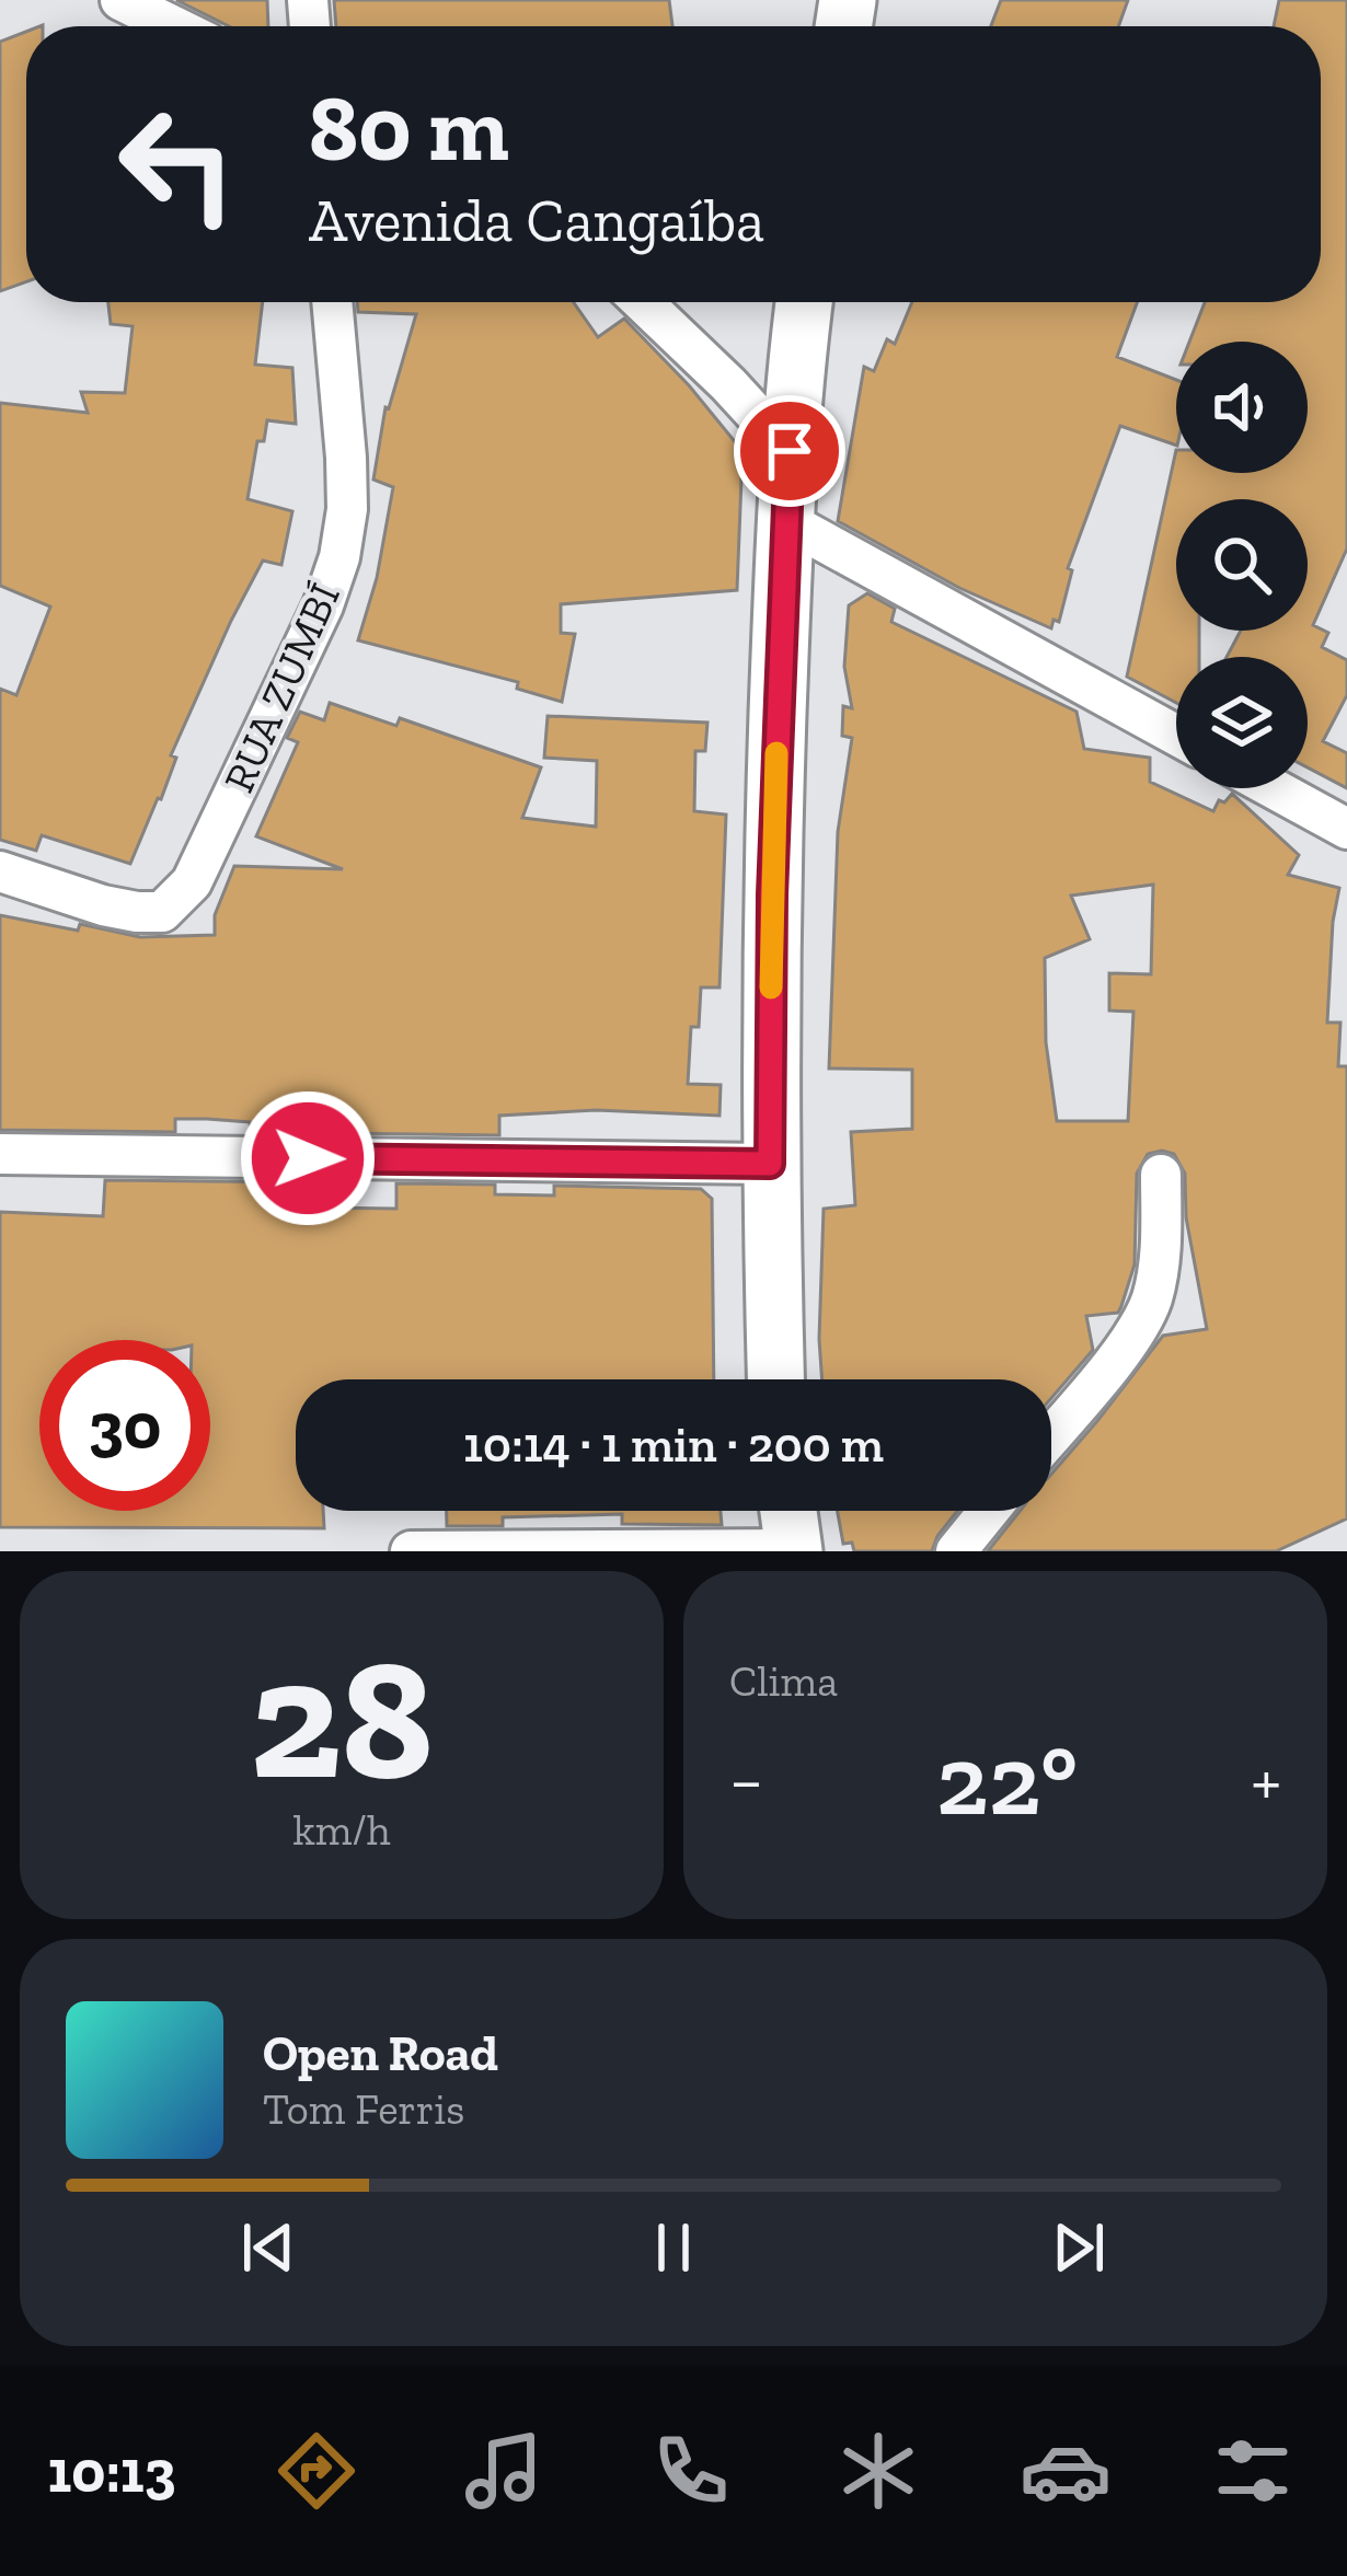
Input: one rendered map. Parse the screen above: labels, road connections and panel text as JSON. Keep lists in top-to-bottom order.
{
  "streets": {
    "street": ["RUA ZUMBÍ"]
  },
  "page": {
    "turn": ["80 m", "Avenida Cangaíba"],
    "limit": "30",
    "trip": "10:14 · 1 min · 200 m",
    "tile": [
      ["28", "km/h"],
      "Clima"
    ],
    "heat": ["−", "22°", "+"],
    "song": ["Open Road", "Tom Ferris"],
    "tabs": "10:13"
  }
}
